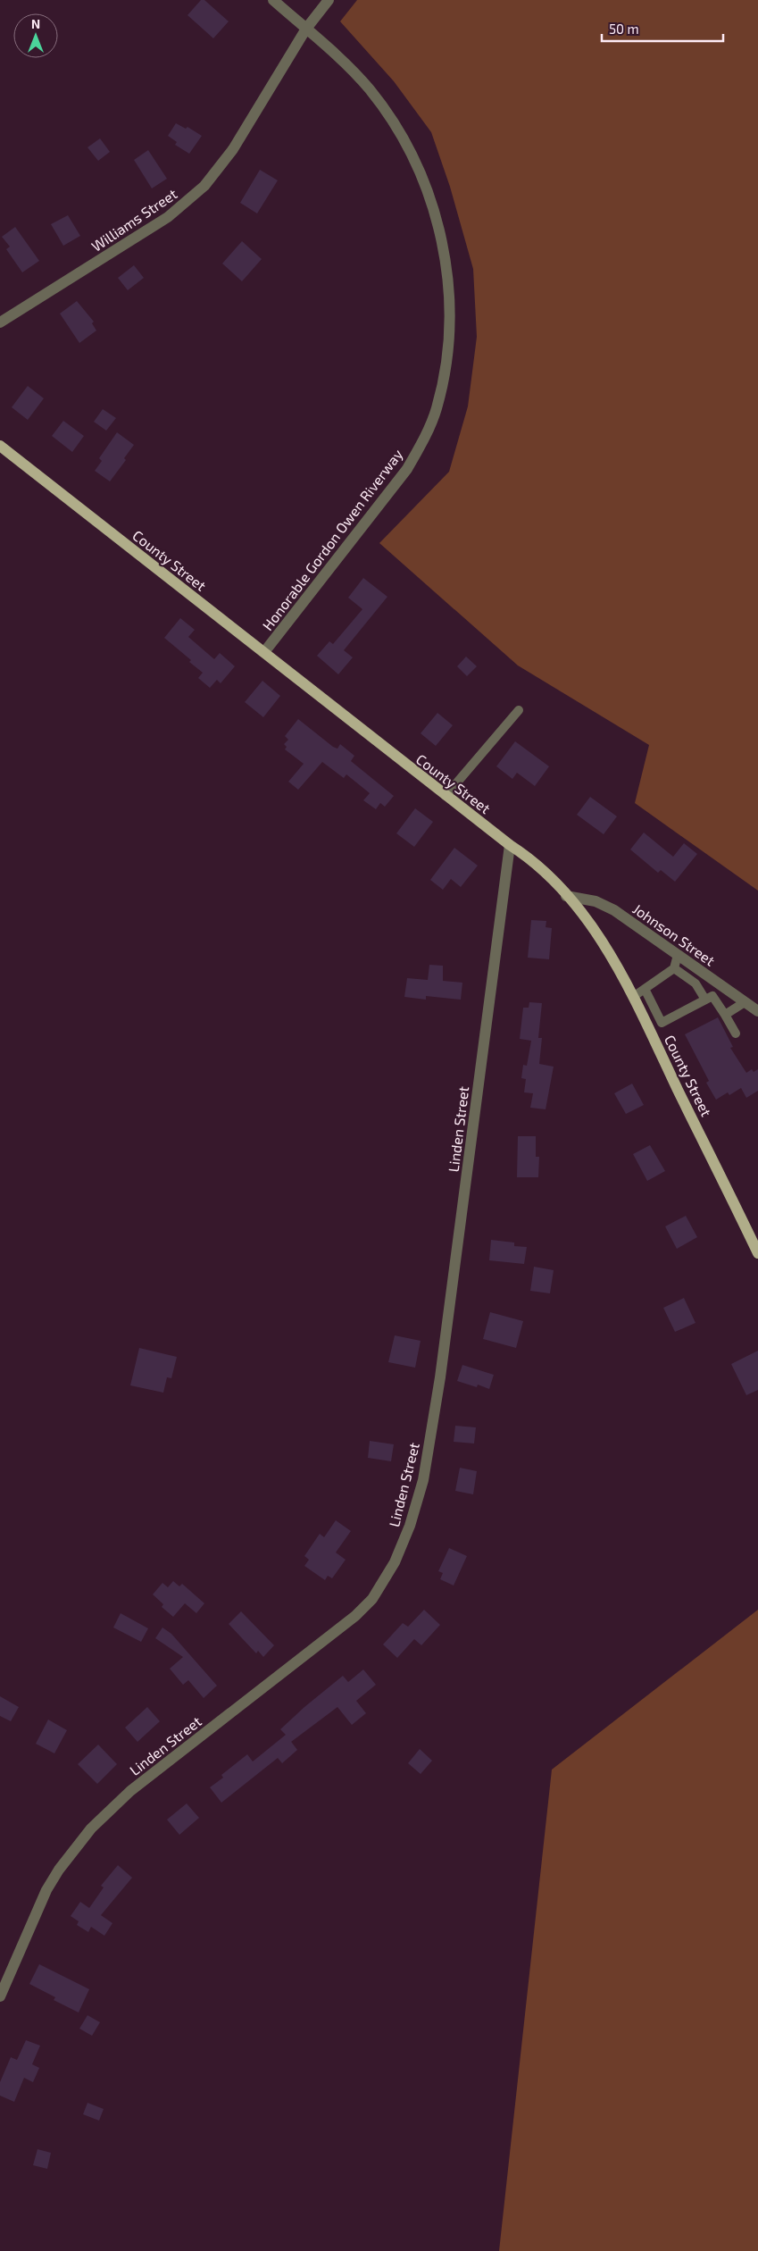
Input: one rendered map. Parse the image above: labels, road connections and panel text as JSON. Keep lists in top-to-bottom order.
{
  "streets": {
    "main road": ["County Street"],
    "street": [
      "Williams Street",
      "Honorable Gordon Owen Riverway",
      "Johnson Street",
      "Linden Street"
    ]
  },
  "crossings": [
    ["Williams Street", "Honorable Gordon Owen Riverway"],
    ["Honorable Gordon Owen Riverway", "County Street"],
    ["County Street", "Johnson Street"],
    ["County Street", "Linden Street"]
  ],
  "scale_bar": "50 m",
  "north": "top"
}
